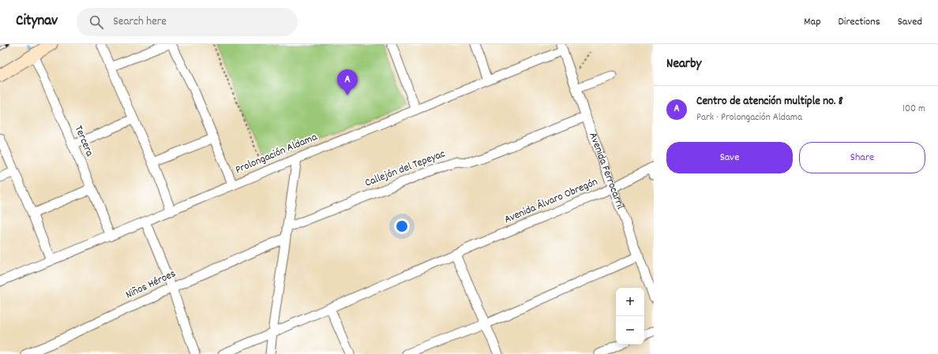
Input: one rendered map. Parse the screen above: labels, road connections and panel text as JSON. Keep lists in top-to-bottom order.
{
  "streets": {
    "street": [
      "Tercera",
      "Prolongación Aldama",
      "Callejón del Tepeyac",
      "Avenida Ferrocarril",
      "Avenida Álvaro Obregón",
      "Niños Héroes"
    ]
  },
  "crossings": [
    ["Tercera", "Prolongación Aldama"],
    ["Prolongación Aldama", "Avenida Ferrocarril"],
    ["Callejón del Tepeyac", "Avenida Ferrocarril"],
    ["Avenida Ferrocarril", "Avenida Álvaro Obregón"]
  ],
  "page": {
    "header": "Citynav",
    "search": "Search here",
    "nav": ["Map", "Directions", "Saved"],
    "heading": "Nearby",
    "pins": "A",
    "list": [
      {
        "mark": "A",
        "name": "Centro de atención multiple no. 8",
        "note": "Park · Prolongación Aldama",
        "value": "100 m"
      }
    ],
    "buttons": ["Save", "Share"],
    "map_buttons": ["+", "−"]
  }
}
